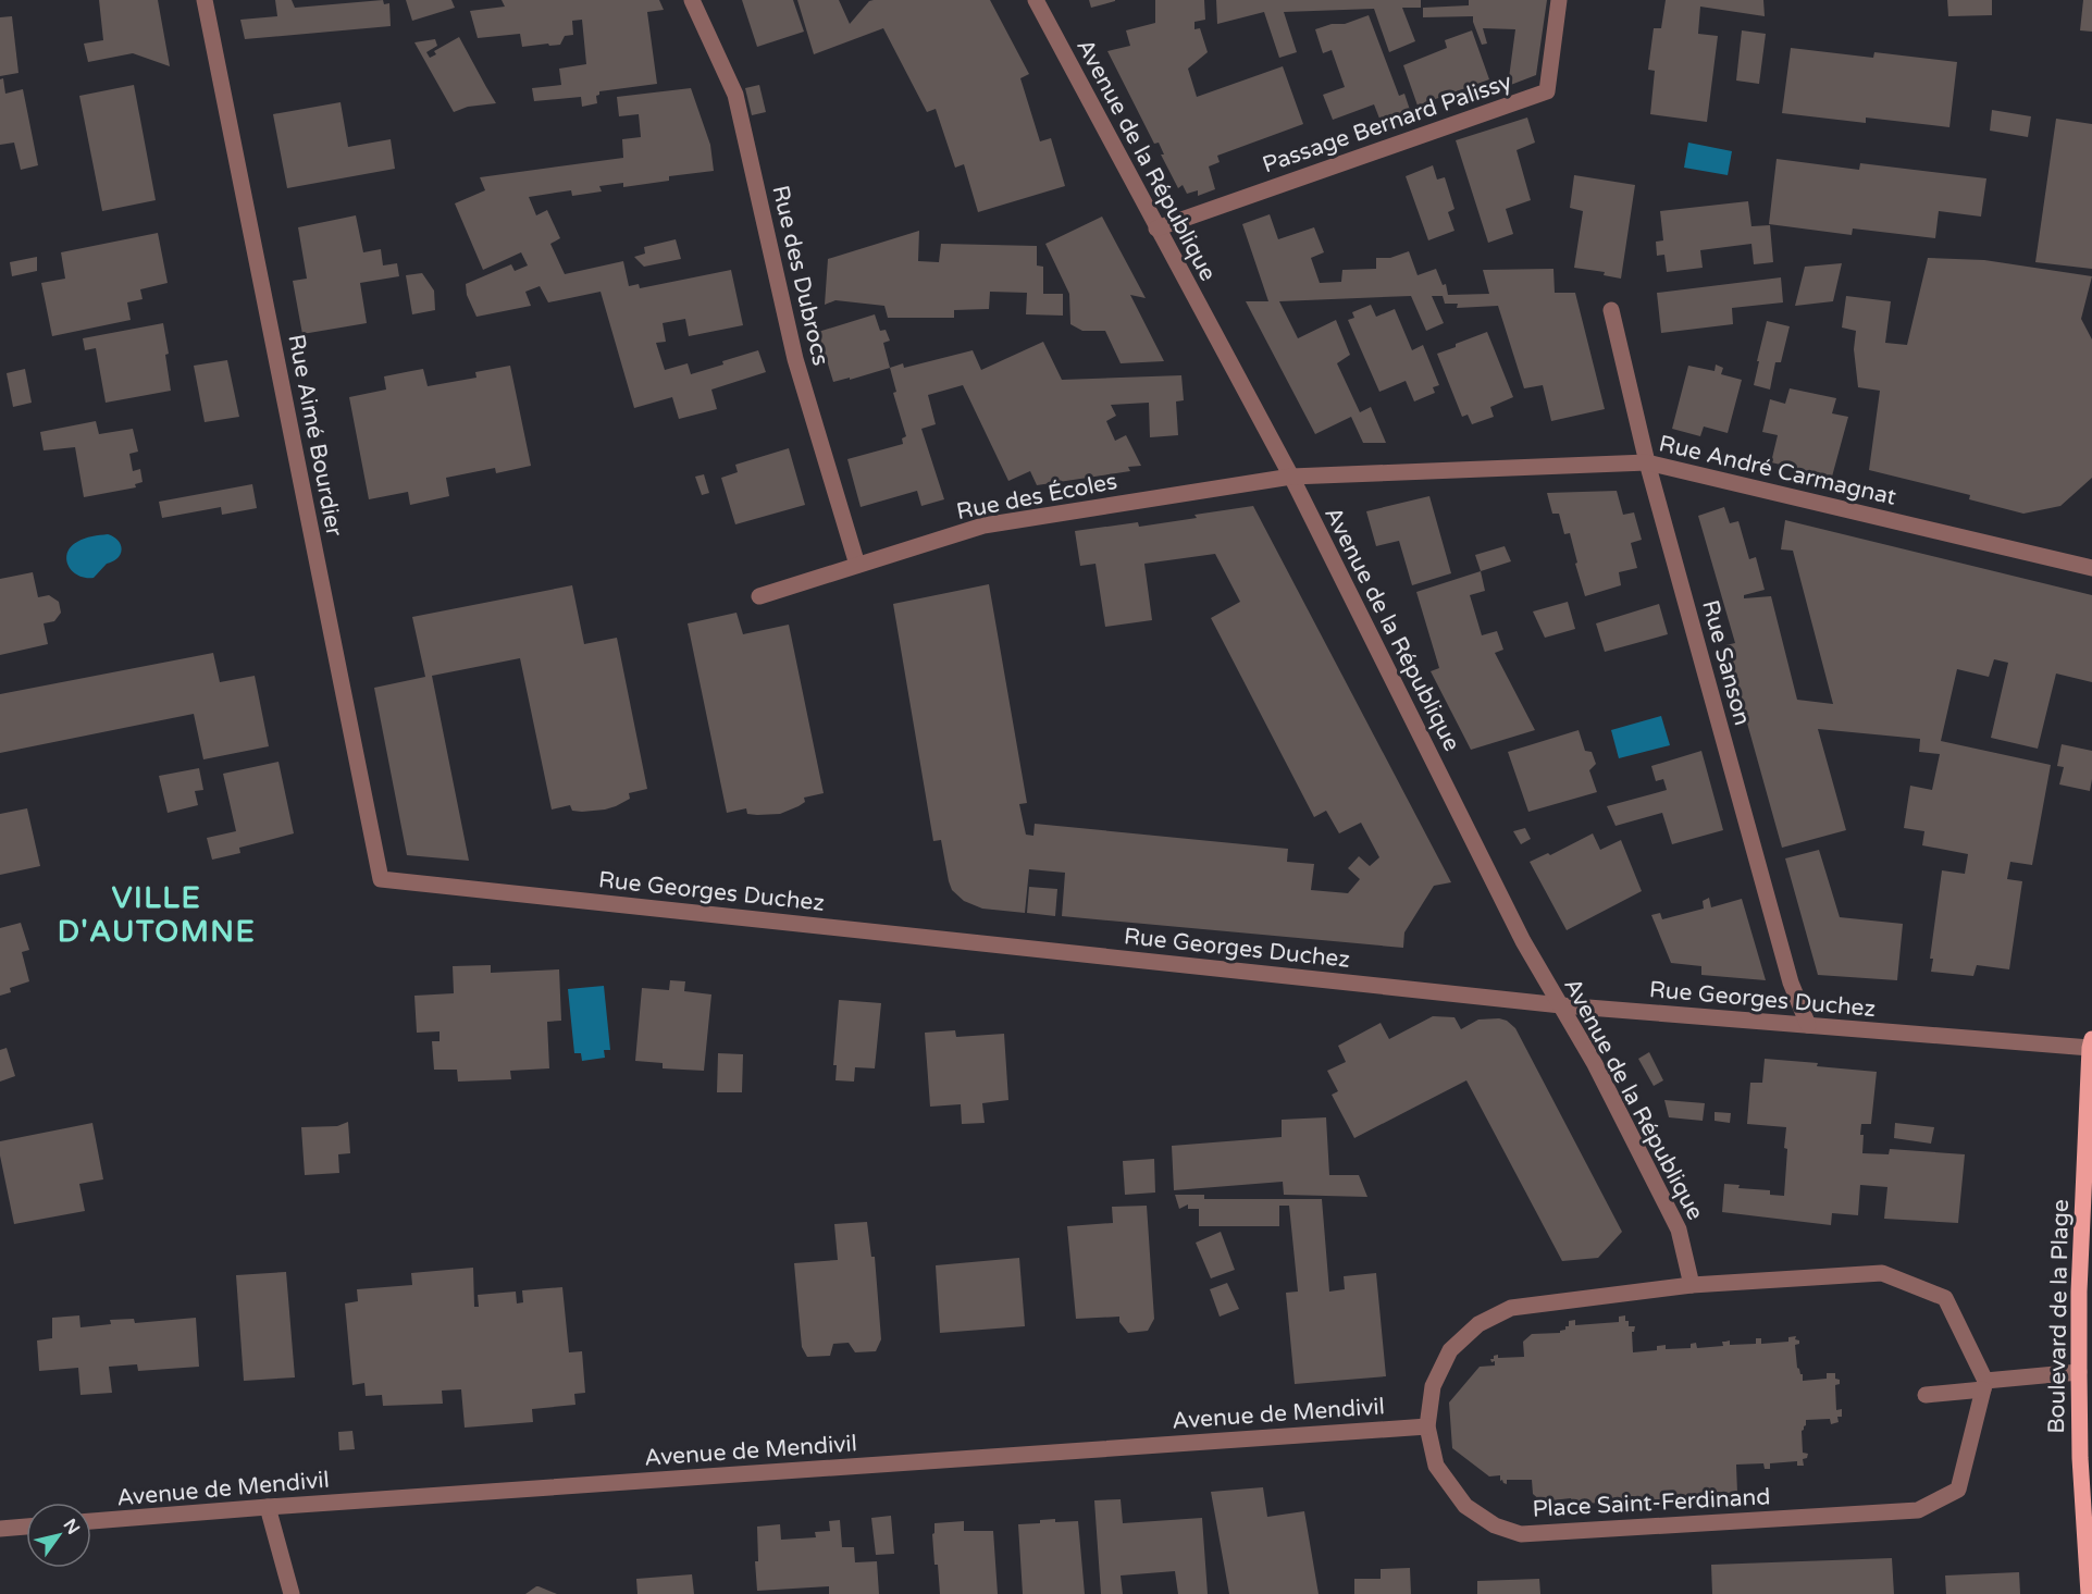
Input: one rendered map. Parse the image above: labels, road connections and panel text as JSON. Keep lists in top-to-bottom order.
{
  "streets": {
    "main road": ["Boulevard de la Plage"],
    "street": [
      "Passage Bernard Palissy",
      "Avenue de la République",
      "Rue des Dubrocs",
      "Rue Aimé Bourdier",
      "Rue André Carmagnat",
      "Rue des Écoles",
      "Rue Sanson",
      "Rue Georges Duchez",
      "Avenue de Mendivil",
      "Place Saint-Ferdinand"
    ]
  },
  "crossings": [
    ["Passage Bernard Palissy", "Avenue de la République"],
    ["Avenue de la République", "Rue André Carmagnat"],
    ["Avenue de la République", "Rue des Écoles"],
    ["Avenue de la République", "Rue Georges Duchez"],
    ["Avenue de la République", "Place Saint-Ferdinand"],
    ["Rue des Dubrocs", "Rue des Écoles"],
    ["Rue Aimé Bourdier", "Rue Georges Duchez"],
    ["Rue André Carmagnat", "Rue des Écoles"],
    ["Rue André Carmagnat", "Rue Sanson"],
    ["Rue Sanson", "Rue Georges Duchez"],
    ["Rue Georges Duchez", "Boulevard de la Plage"],
    ["Avenue de Mendivil", "Place Saint-Ferdinand"]
  ],
  "districts": ["VILLE D'AUTOMNE"],
  "north": "top right"
}
